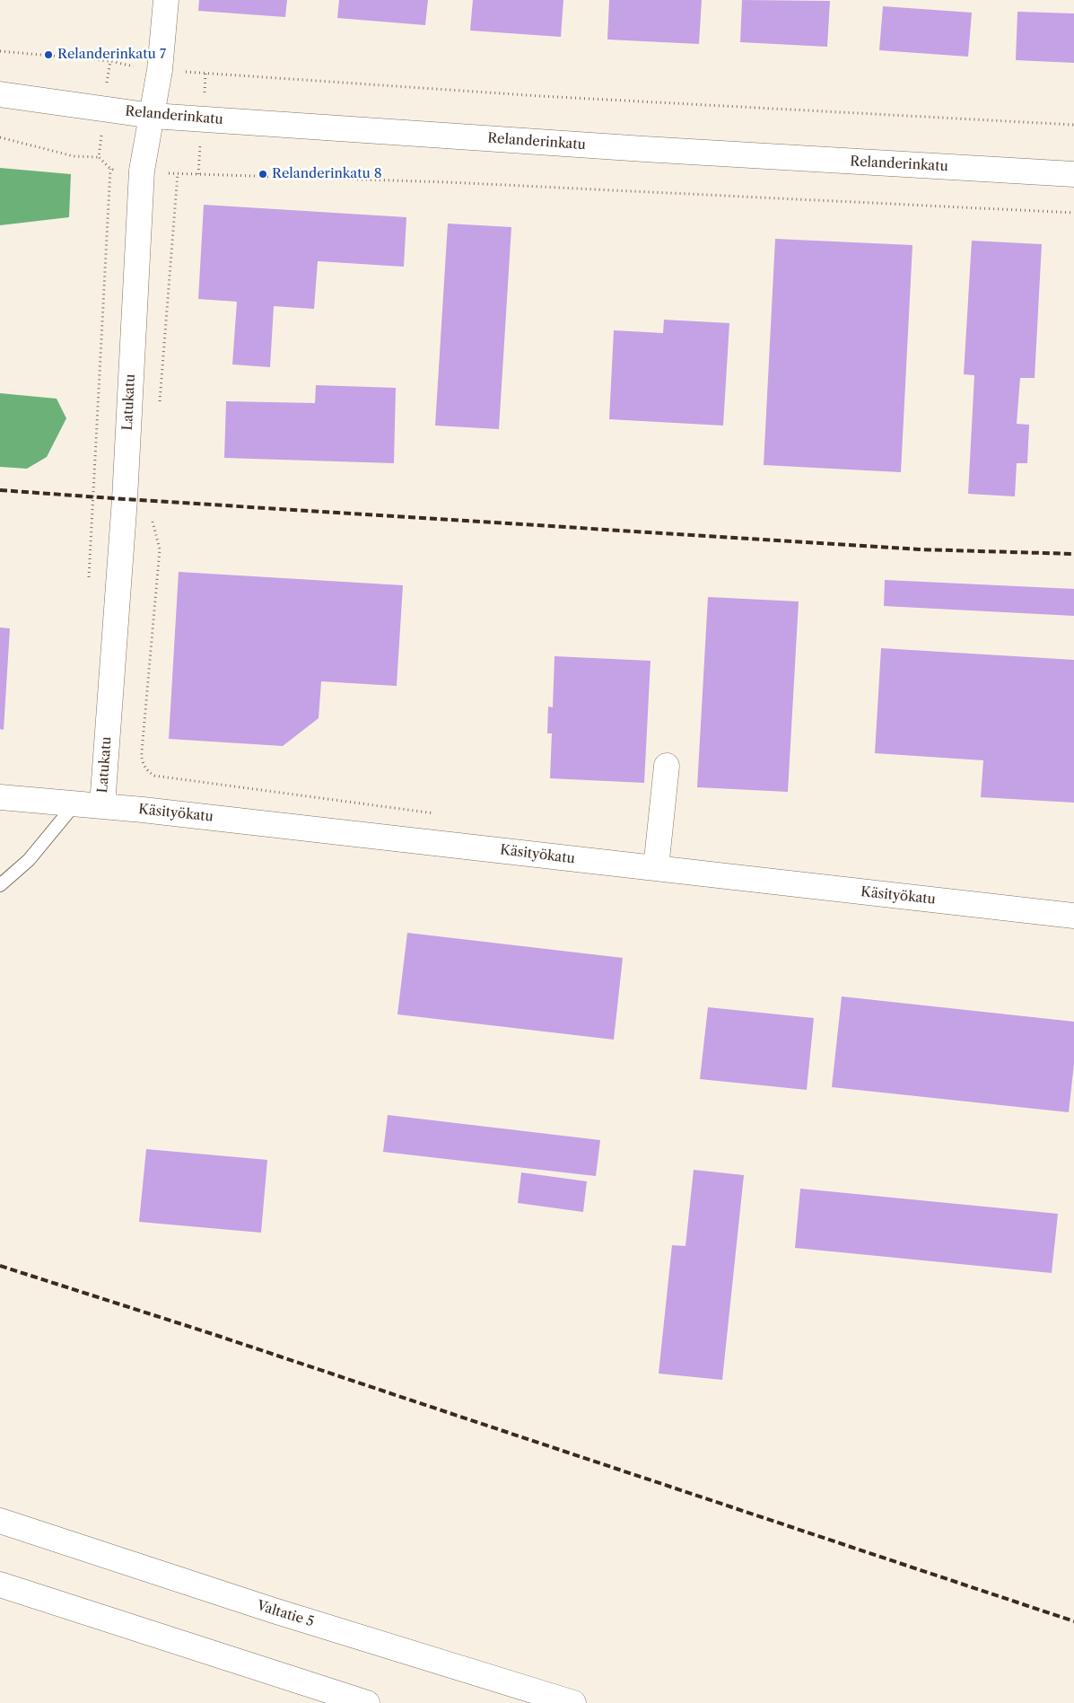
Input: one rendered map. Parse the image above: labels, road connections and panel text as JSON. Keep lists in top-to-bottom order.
{
  "streets": {
    "main road": [
      "Relanderinkatu",
      "Latukatu",
      "Käsityökatu",
      "Valtatie 5"
    ]
  },
  "crossings": [
    ["Relanderinkatu", "Latukatu"],
    ["Latukatu", "Käsityökatu"]
  ],
  "places": ["Relanderinkatu 7", "Relanderinkatu 8"]
}
